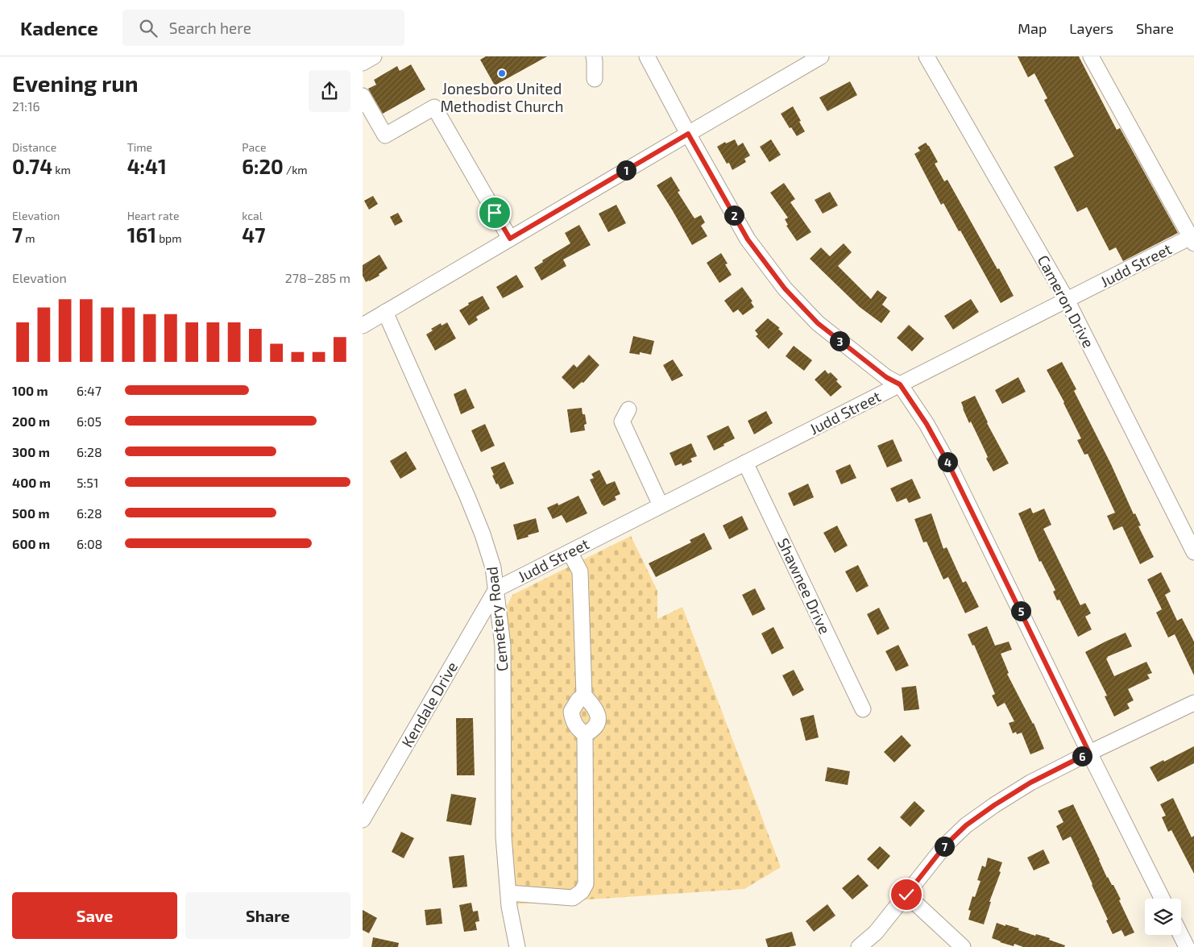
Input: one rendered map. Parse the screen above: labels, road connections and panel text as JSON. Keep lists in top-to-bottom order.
{
  "streets": {
    "street": [
      "Judd Street",
      "Cameron Drive",
      "Shawnee Drive",
      "Cemetery Road",
      "Kendale Drive"
    ]
  },
  "crossings": [
    ["Judd Street", "Cameron Drive"],
    ["Judd Street", "Shawnee Drive"],
    ["Judd Street", "Cemetery Road"],
    ["Judd Street", "Kendale Drive"],
    ["Cemetery Road", "Kendale Drive"]
  ],
  "places": ["Jonesboro United Methodist Church"],
  "page": {
    "header": "Kadence",
    "search": "Search here",
    "nav": ["Map", "Layers", "Share"],
    "heading": ["Evening run", "21:16"],
    "stats": [
      ["Distance", "0.74 km"],
      ["Time", "4:41"],
      ["Pace", "6:20 /km"],
      ["Elevation", "7 m"],
      ["Heart rate", "161 bpm"],
      ["kcal", "47"]
    ],
    "pins": [
      "1",
      "2",
      "3",
      "4",
      "5",
      "6",
      "7"
    ],
    "chart": ["Elevation", "278–285 m"],
    "list": [
      {
        "name": "100 m",
        "note": "6:47"
      },
      {
        "name": "200 m",
        "note": "6:05"
      },
      {
        "name": "300 m",
        "note": "6:28"
      },
      {
        "name": "400 m",
        "note": "5:51"
      },
      {
        "name": "500 m",
        "note": "6:28"
      },
      {
        "name": "600 m",
        "note": "6:08"
      }
    ],
    "buttons": ["Save", "Share"]
  }
}
